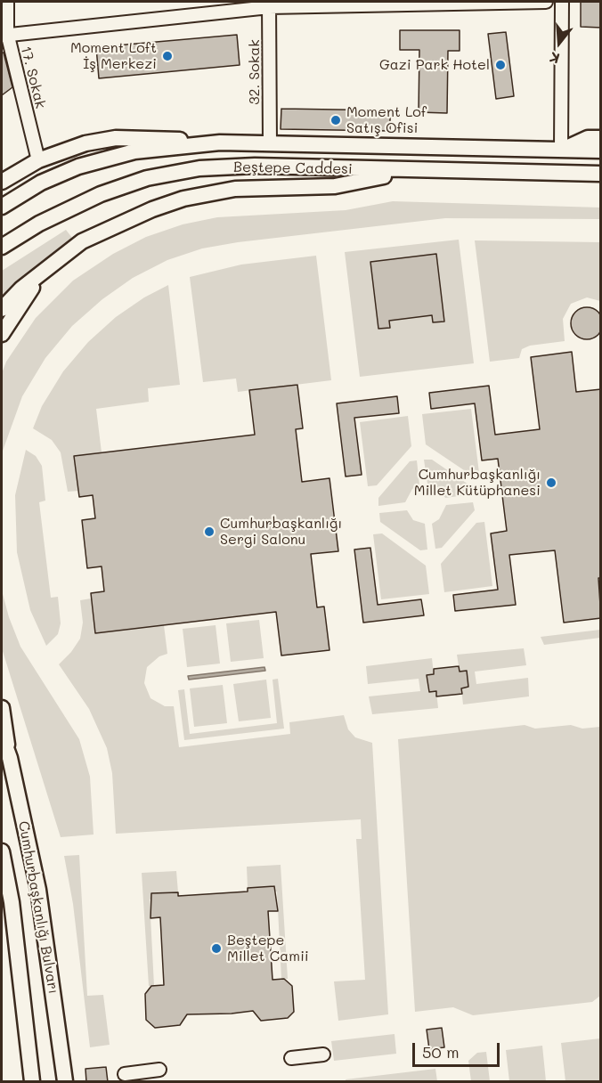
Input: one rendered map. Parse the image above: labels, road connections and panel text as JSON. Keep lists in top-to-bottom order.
{
  "streets": {
    "main road": ["Beştepe Caddesi", "Cumhurbaşkanlığı Bulvarı"],
    "street": ["32. Sokak", "17. Sokak"]
  },
  "crossings": [
    ["32. Sokak", "Beştepe Caddesi"],
    ["17. Sokak", "Beştepe Caddesi"]
  ],
  "places": [
    "Moment Loft İş Merkezi",
    "Gazi Park Hotel",
    "Moment Lof Satış Ofisi",
    "Cumhurbaşkanlığı Millet Kütüphanesi",
    "Cumhurbaşkanlığı Sergi Salonu",
    "Beştepe Millet Camii"
  ],
  "scale_bar": "50 m",
  "north": "bottom"
}
